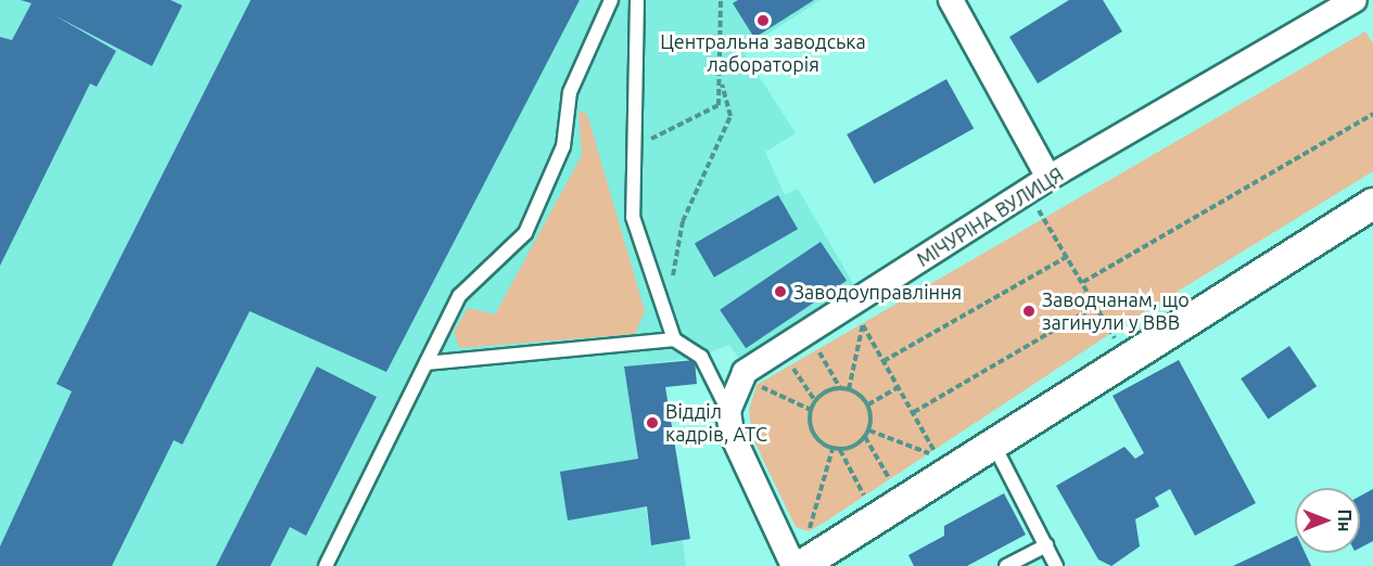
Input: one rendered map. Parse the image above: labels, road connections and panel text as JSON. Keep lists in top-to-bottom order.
{
  "streets": {
    "street": ["МІЧУРІНА ВУЛИЦЯ"]
  },
  "places": [
    "Центральна заводська лабораторія",
    "Заводоуправління",
    "Заводчанам, що загинули у ВВВ",
    "Відділ кадрів, АТС"
  ],
  "north": "right"
}
